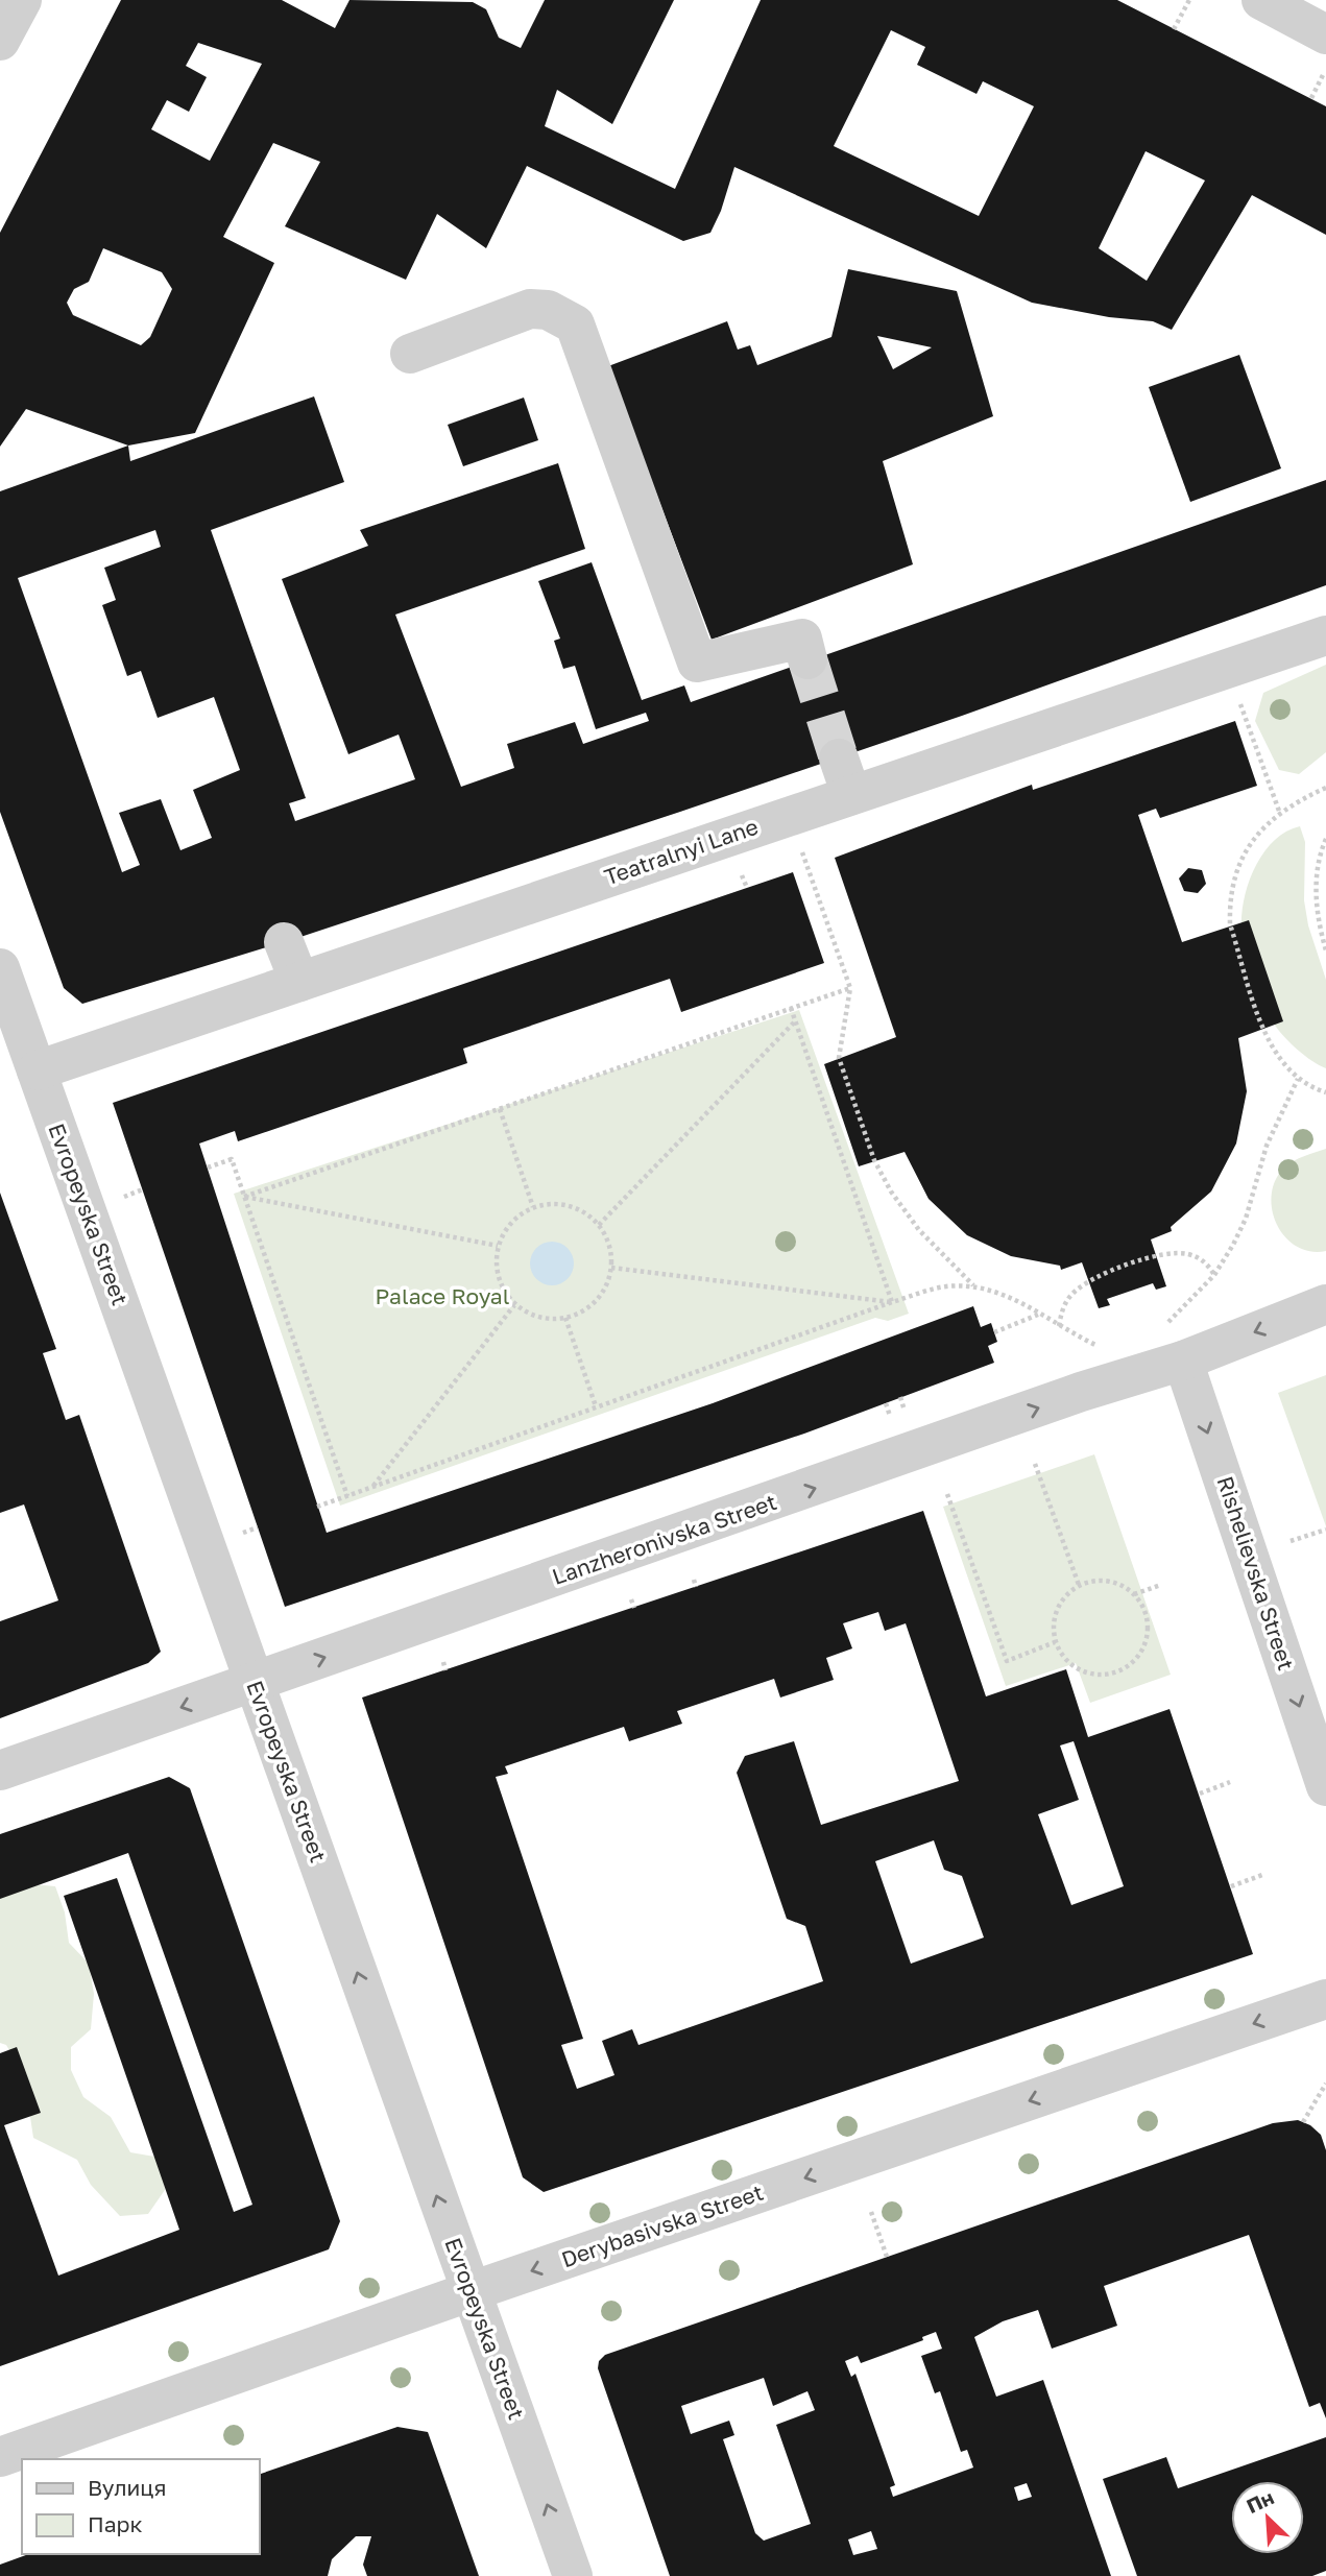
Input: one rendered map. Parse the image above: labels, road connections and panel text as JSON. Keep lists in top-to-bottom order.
{
  "streets": {
    "street": [
      "Teatralnyi Lane",
      "Evropeyska Street",
      "Lanzheronivska Street",
      "Rishelievska Street",
      "Derybasivska Street"
    ]
  },
  "crossings": [
    ["Teatralnyi Lane", "Evropeyska Street"],
    ["Evropeyska Street", "Lanzheronivska Street"],
    ["Evropeyska Street", "Derybasivska Street"],
    ["Lanzheronivska Street", "Rishelievska Street"]
  ],
  "one_way": ["Evropeyska Street", "Rishelievska Street", "Derybasivska Street"],
  "parks": ["Palace Royal"],
  "legend": ["Вулиця", "Парк"],
  "north": "top left"
}
